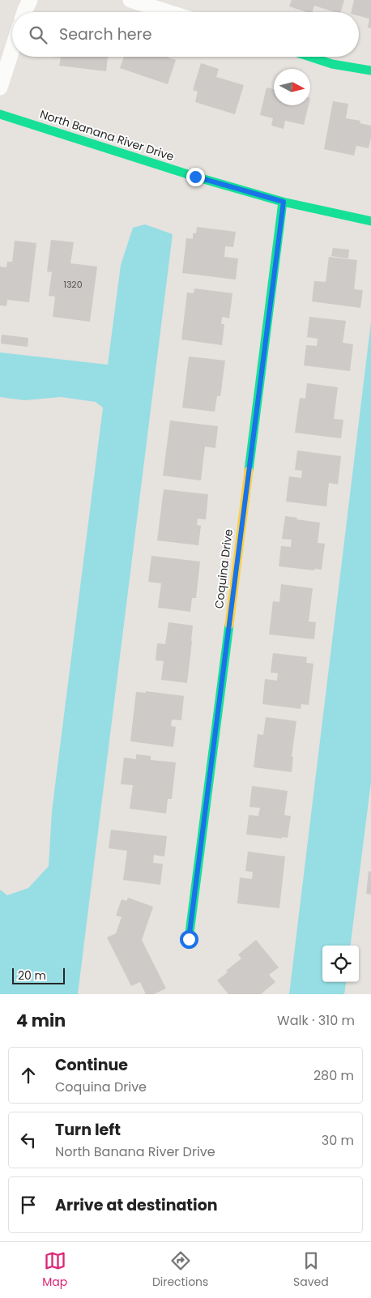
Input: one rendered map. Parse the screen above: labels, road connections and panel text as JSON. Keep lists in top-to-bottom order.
{
  "streets": {
    "street": ["North Banana River Drive", "Coquina Drive"]
  },
  "crossings": [
    ["North Banana River Drive", "Coquina Drive"]
  ],
  "house_numbers": ["1320"],
  "scale_bar": "20 m",
  "north": "right",
  "page": {
    "search": "Search here",
    "scale": "20 m",
    "heading": ["4 min", "Walk · 310 m"],
    "list": [
      ["Continue", "Coquina Drive", "280 m"],
      ["Turn left", "North Banana River Drive", "30 m"],
      "Arrive at destination"
    ],
    "nav": ["Map", "Directions", "Saved"]
  }
}
